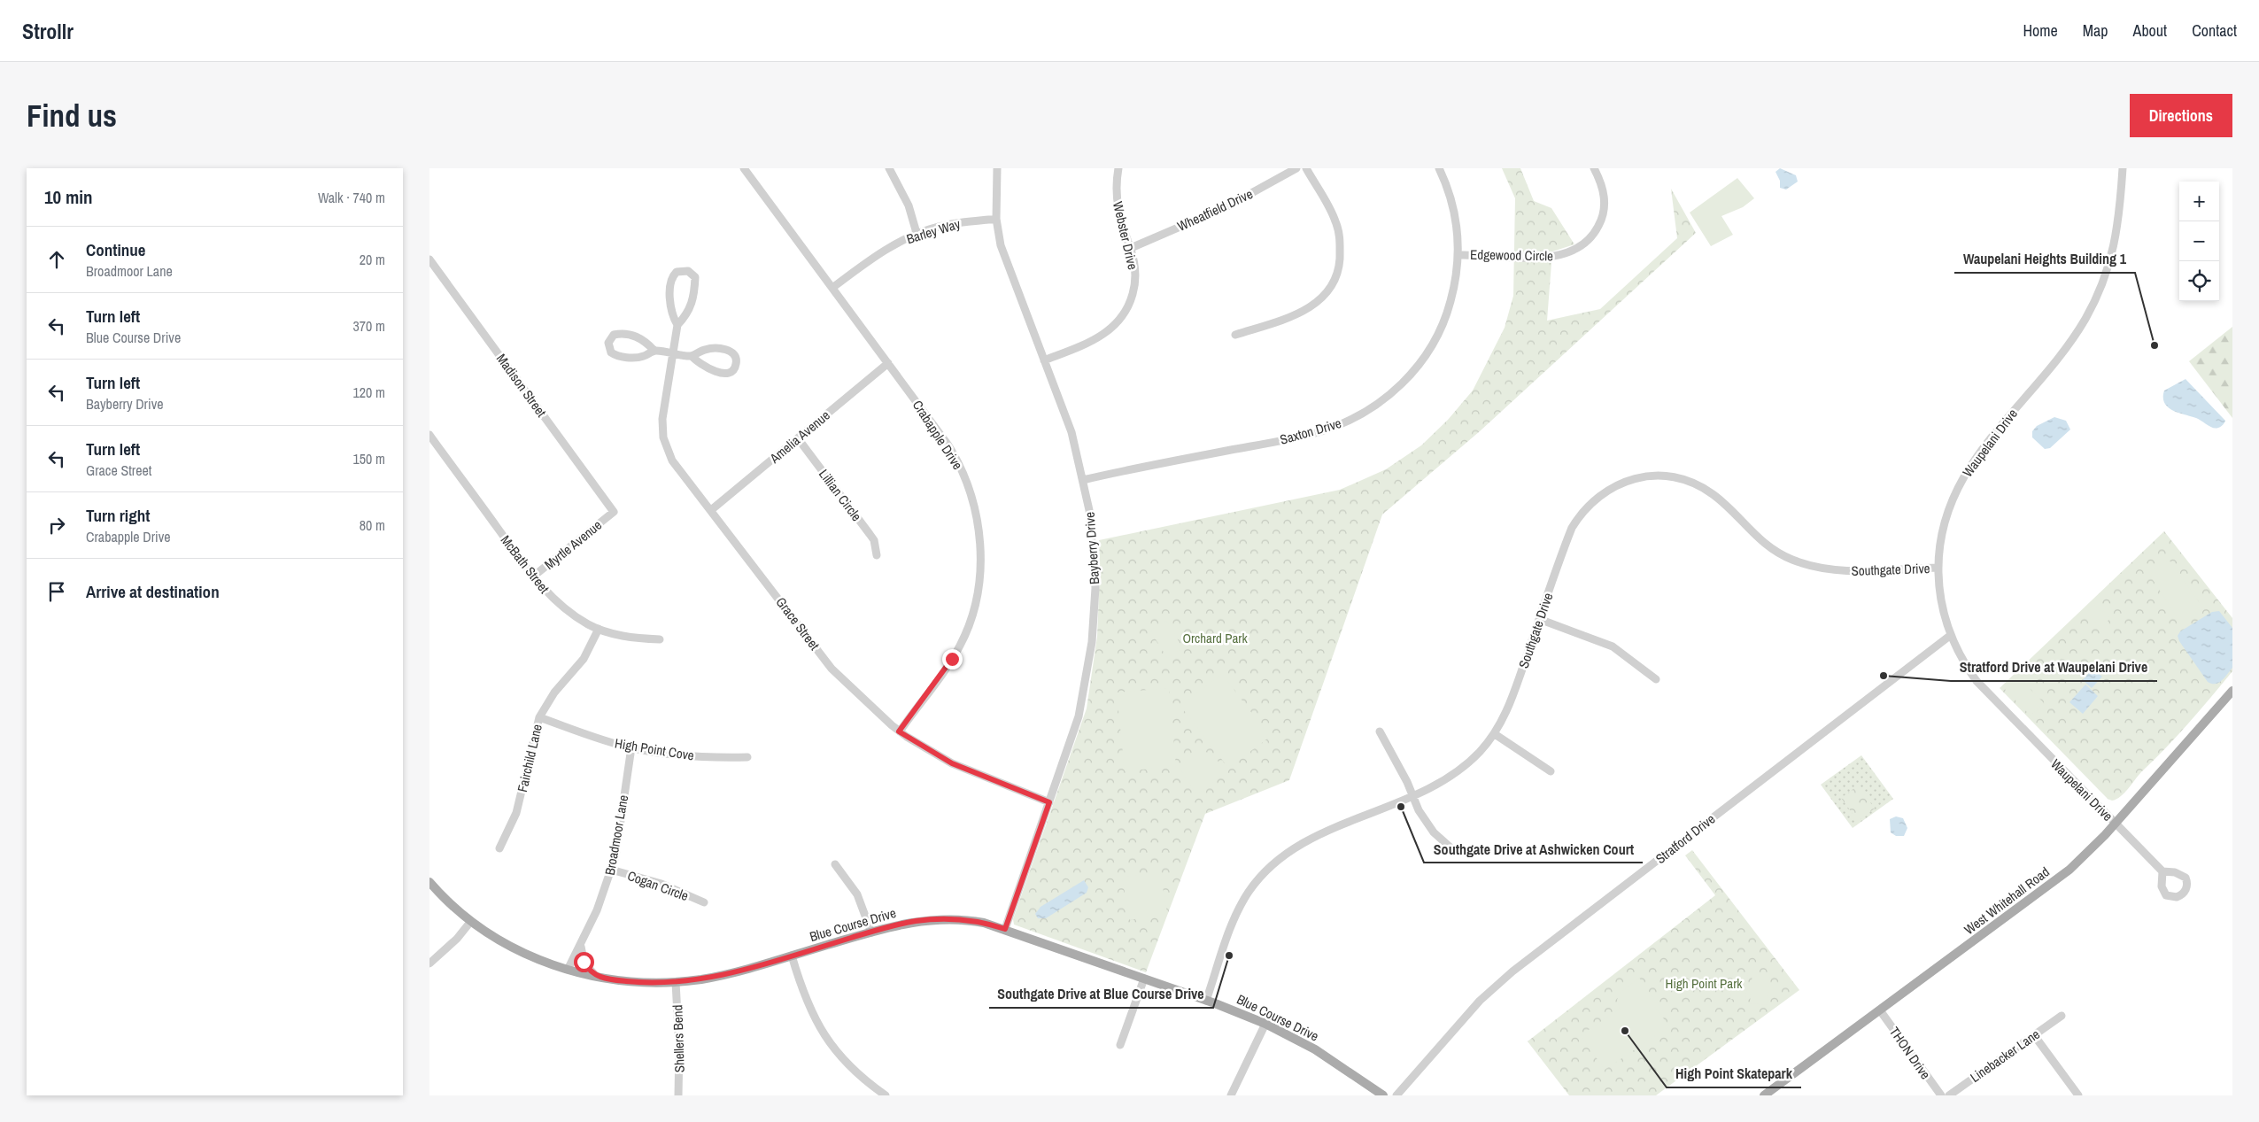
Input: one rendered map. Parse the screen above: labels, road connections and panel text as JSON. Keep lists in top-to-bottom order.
{
  "streets": {
    "main road": ["West Whitehall Road", "Blue Course Drive"],
    "street": [
      "Wheatfield Drive",
      "Barley Way",
      "Webster Drive",
      "Edgewood Circle",
      "Madison Street",
      "Saxton Drive",
      "Crabapple Drive",
      "Amelia Avenue",
      "Waupelani Drive",
      "Lillian Circle",
      "Myrtle Avenue",
      "Bayberry Drive",
      "McBath Street",
      "Southgate Drive",
      "Grace Street",
      "High Point Cove",
      "Fairchild Lane",
      "Broadmoor Lane",
      "Stratford Drive",
      "Cogan Circle",
      "Shellers Bend",
      "THON Drive",
      "Linebacker Lane"
    ]
  },
  "crossings": [
    ["Wheatfield Drive", "Webster Drive"],
    ["Barley Way", "Crabapple Drive"],
    ["Barley Way", "Bayberry Drive"],
    ["Webster Drive", "Bayberry Drive"],
    ["Edgewood Circle", "Saxton Drive"],
    ["Madison Street", "Myrtle Avenue"],
    ["Saxton Drive", "Bayberry Drive"],
    ["Crabapple Drive", "Amelia Avenue"],
    ["Crabapple Drive", "Grace Street"],
    ["Amelia Avenue", "Lillian Circle"],
    ["Amelia Avenue", "Grace Street"],
    ["Waupelani Drive", "Southgate Drive"],
    ["Waupelani Drive", "Stratford Drive"],
    ["Waupelani Drive", "West Whitehall Road"],
    ["Myrtle Avenue", "McBath Street"],
    ["Bayberry Drive", "Grace Street"],
    ["Bayberry Drive", "Blue Course Drive"],
    ["McBath Street", "Fairchild Lane"],
    ["Southgate Drive", "Blue Course Drive"],
    ["High Point Cove", "Fairchild Lane"],
    ["High Point Cove", "Broadmoor Lane"],
    ["Broadmoor Lane", "Cogan Circle"],
    ["Broadmoor Lane", "Blue Course Drive"],
    ["West Whitehall Road", "THON Drive"],
    ["Blue Course Drive", "Shellers Bend"]
  ],
  "parks": ["Orchard Park", "High Point Park"],
  "places": [
    "Waupelani Heights Building 1",
    "Stratford Drive at Waupelani Drive",
    "Southgate Drive at Ashwicken Court",
    "Southgate Drive at Blue Course Drive",
    "High Point Skatepark"
  ],
  "page": {
    "header": "Strollr",
    "nav": [
      "Home",
      "Map",
      "About",
      "Contact"
    ],
    "buttons": "Directions",
    "title": "Find us",
    "heading": ["10 min", "Walk · 740 m"],
    "map_buttons": ["+", "−"],
    "list": [
      ["Continue", "Broadmoor Lane", "20 m"],
      ["Turn left", "Blue Course Drive", "370 m"],
      ["Turn left", "Bayberry Drive", "120 m"],
      ["Turn left", "Grace Street", "150 m"],
      ["Turn right", "Crabapple Drive", "80 m"],
      "Arrive at destination"
    ]
  }
}
